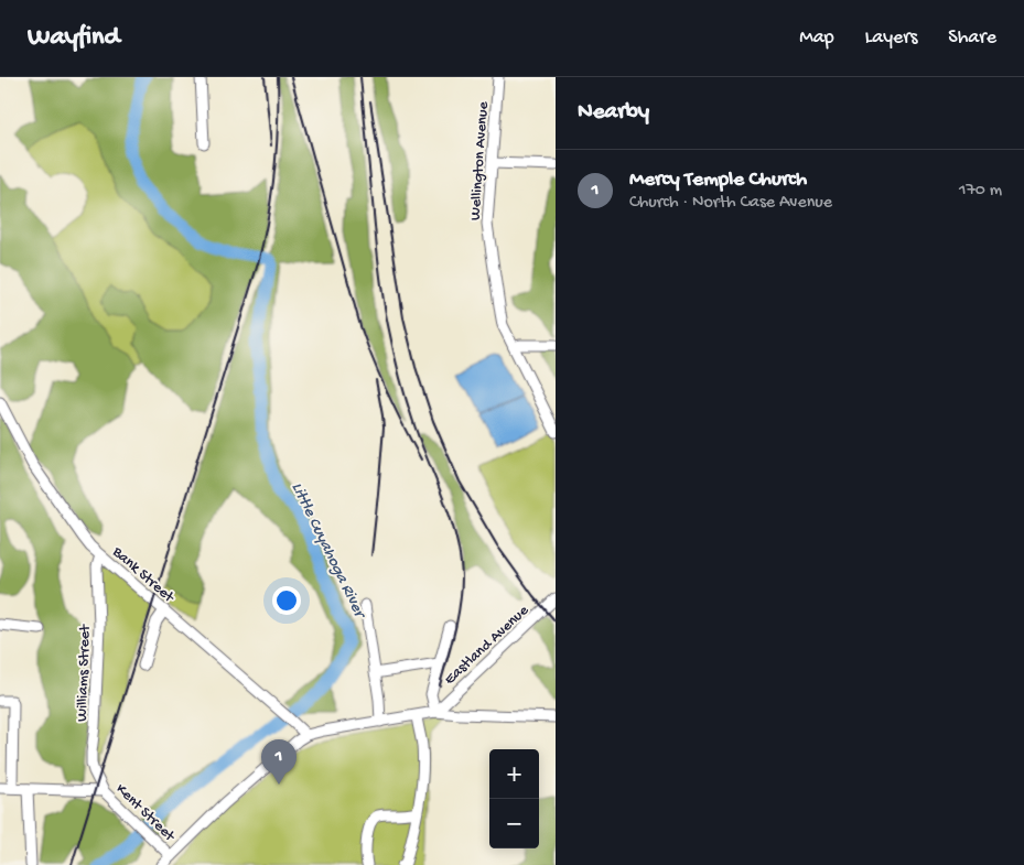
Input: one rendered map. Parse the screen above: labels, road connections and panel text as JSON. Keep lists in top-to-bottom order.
{
  "streets": {
    "street": [
      "Wellington Avenue",
      "Bank Street",
      "Eastland Avenue",
      "Williams Street",
      "Kent Street"
    ]
  },
  "crossings": [
    ["Bank Street", "Williams Street"],
    ["Williams Street", "Kent Street"]
  ],
  "water": ["Little Cuyahoga River"],
  "page": {
    "header": "Wayfind",
    "nav": ["Map", "Layers", "Share"],
    "heading": "Nearby",
    "list": [
      {
        "mark": "1",
        "name": "Mercy Temple Church",
        "note": "Church · North Case Avenue",
        "value": "170 m"
      }
    ],
    "pins": "1",
    "map_buttons": ["+", "−"]
  }
}
